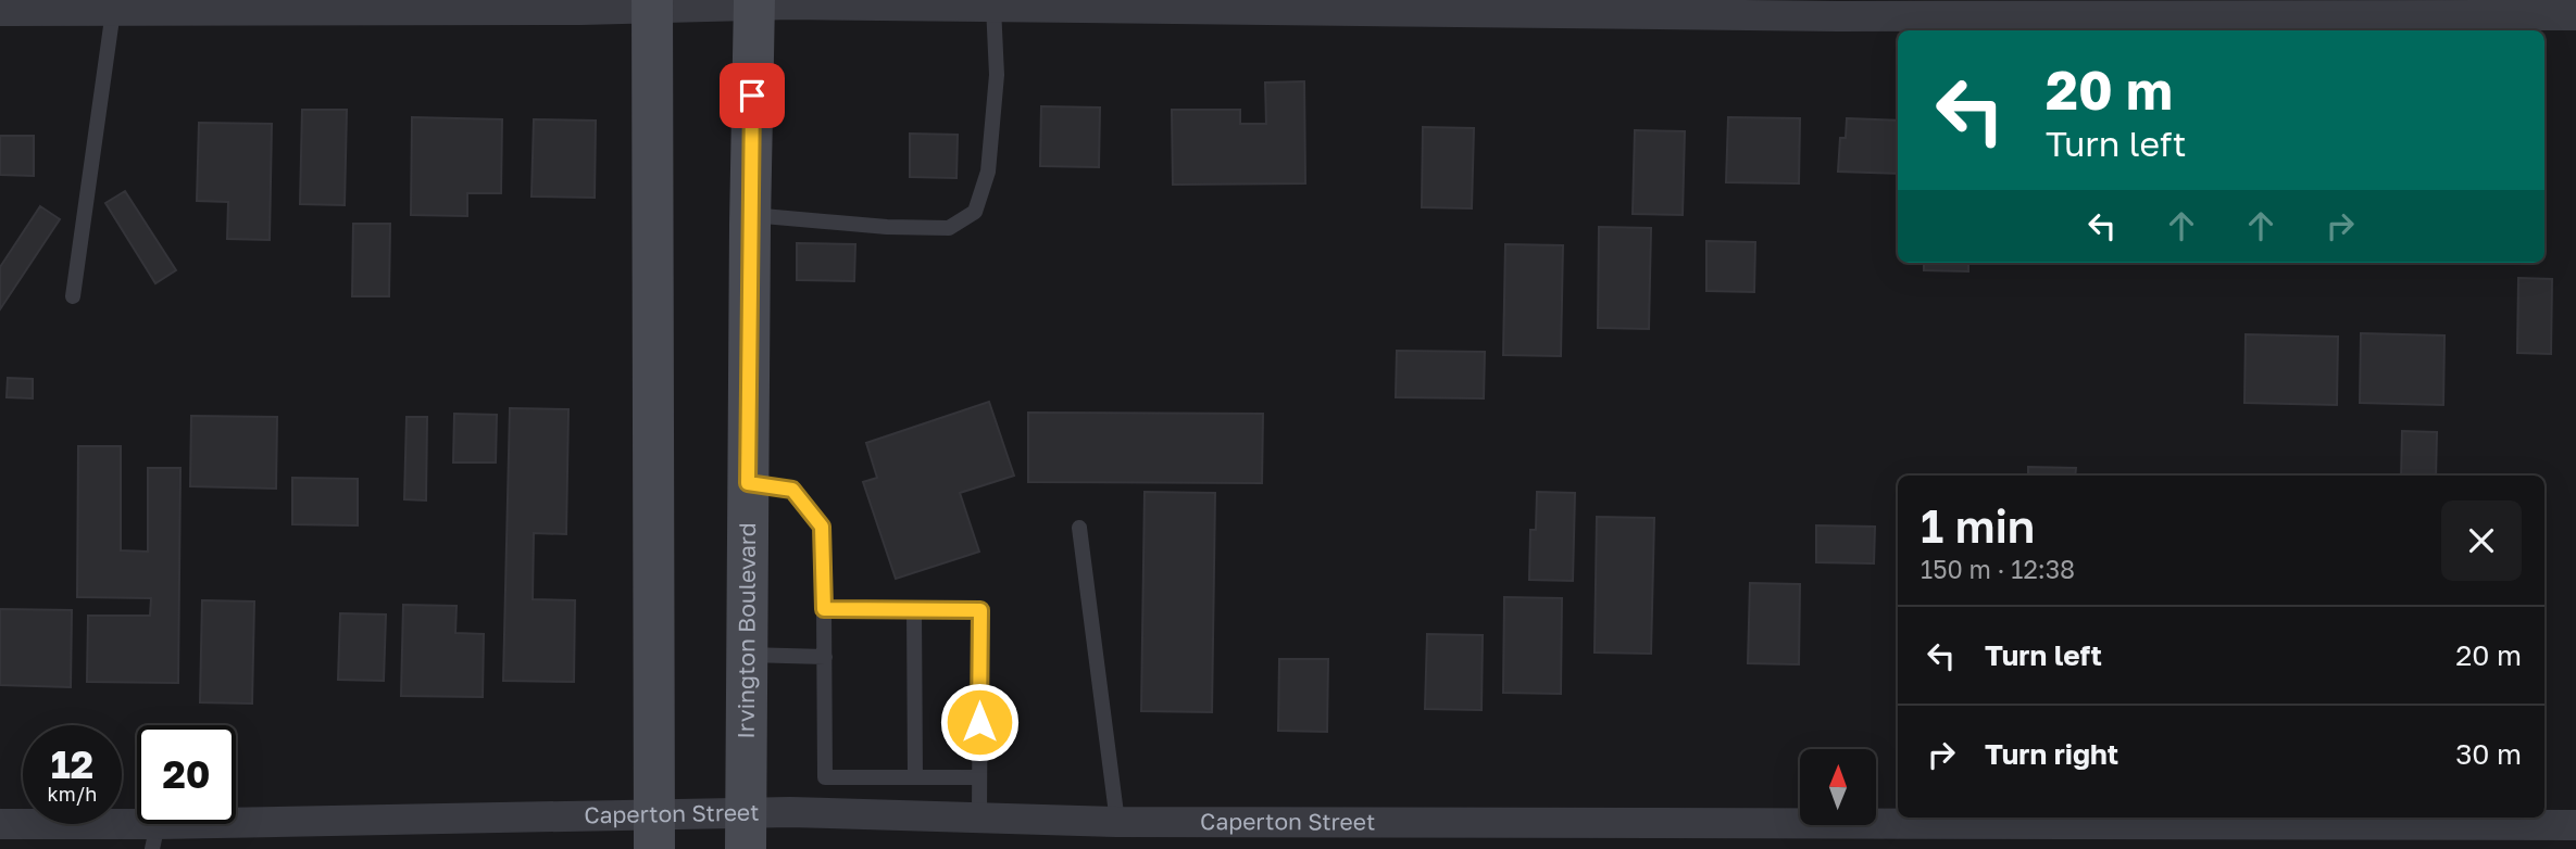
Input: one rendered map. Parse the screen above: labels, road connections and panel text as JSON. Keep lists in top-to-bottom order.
{
  "streets": {
    "main road": ["Irvington Boulevard"],
    "street": ["Caperton Street"]
  },
  "crossings": [
    ["Irvington Boulevard", "Caperton Street"]
  ],
  "north": "top",
  "page": {
    "turn": ["20 m", "Turn left"],
    "heading": ["1 min", "150 m · 12:38"],
    "list": [
      {
        "name": "Turn left",
        "value": "20 m"
      },
      {
        "name": "Turn right",
        "value": "30 m"
      }
    ],
    "speed": "12 km/h",
    "limit": "20"
  }
}
